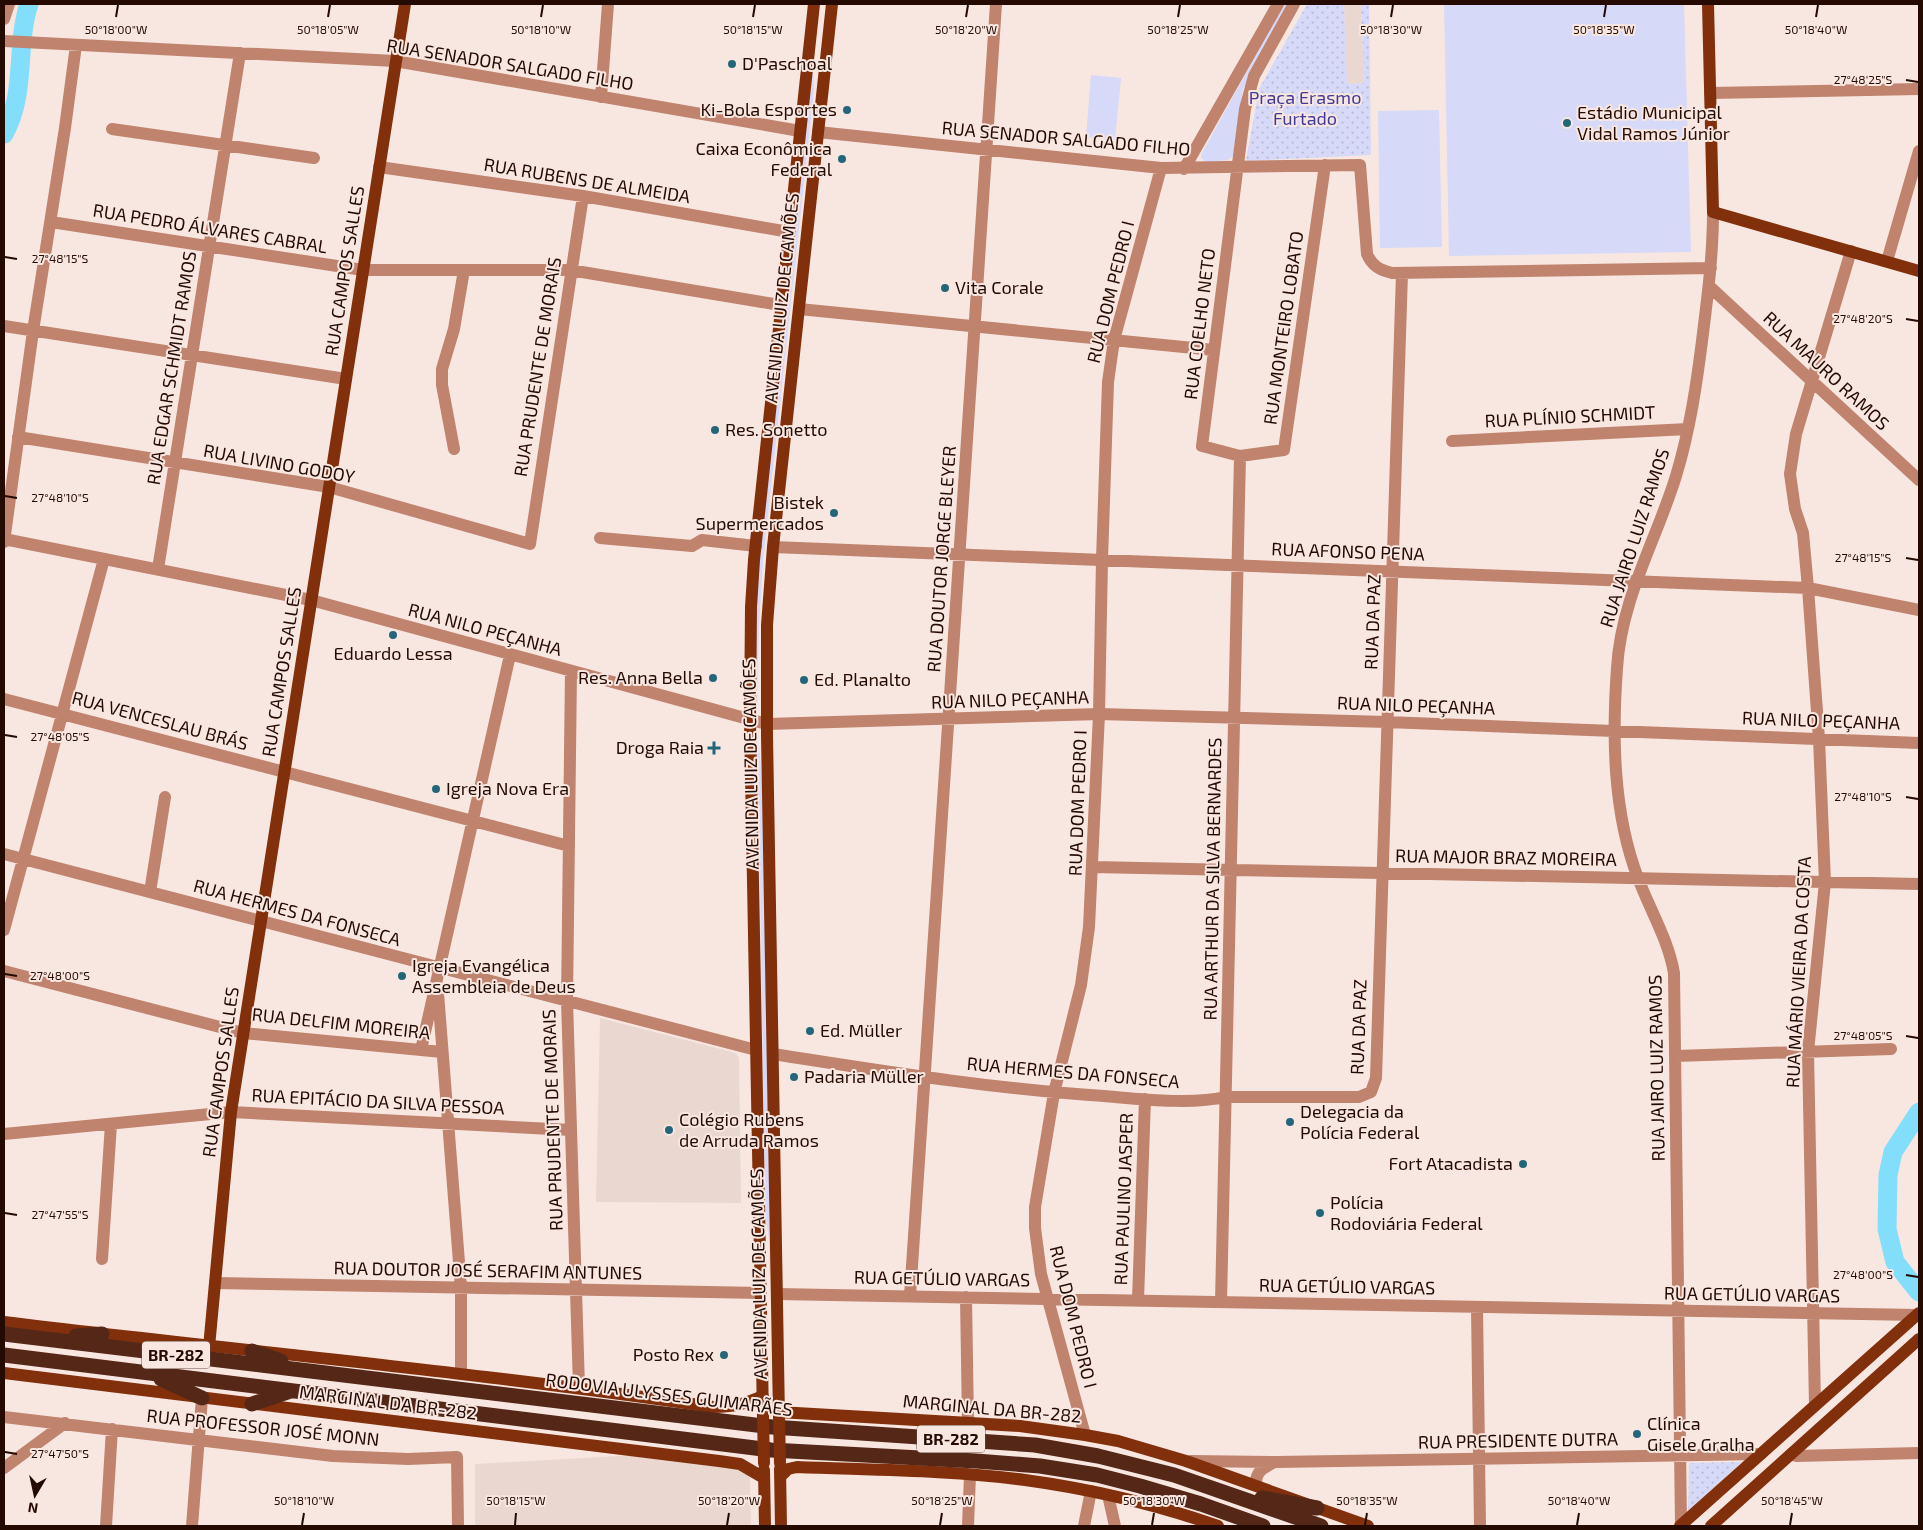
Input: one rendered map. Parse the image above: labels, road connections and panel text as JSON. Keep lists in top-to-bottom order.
{
  "streets": {
    "highway": ["BR-282", "RODOVIA ULYSSES GUIMARÃES"],
    "main road": [
      "RUA CAMPOS SALLES",
      "AVENIDA LUIZ DE CAMÕES",
      "RUA JAIRO LUIZ RAMOS",
      "MARGINAL DA BR-282"
    ],
    "street": [
      "RUA SENADOR SALGADO FILHO",
      "RUA RUBENS DE ALMEIDA",
      "RUA PEDRO ÁLVARES CABRAL",
      "RUA DOM PEDRO I",
      "RUA COELHO NETO",
      "RUA MONTEIRO LOBATO",
      "RUA PRUDENTE DE MORAIS",
      "RUA EDGAR SCHMIDT RAMOS",
      "RUA MAURO RAMOS",
      "RUA PLÍNIO SCHMIDT",
      "RUA LIVINO GODOY",
      "RUA AFONSO PENA",
      "RUA DOUTOR JORGE BLEYER",
      "RUA DA PAZ",
      "RUA NILO PEÇANHA",
      "RUA VENCESLAU BRÁS",
      "RUA MAJOR BRAZ MOREIRA",
      "RUA ARTHUR DA SILVA BERNARDES",
      "RUA HERMES DA FONSECA",
      "RUA MÁRIO VIEIRA DA COSTA",
      "RUA DELFIM MOREIRA",
      "RUA EPITÁCIO DA SILVA PESSOA",
      "RUA PAULINO JASPER",
      "RUA DOUTOR JOSÉ SERAFIM ANTUNES",
      "RUA GETÚLIO VARGAS",
      "RUA PROFESSOR JOSÉ MONN",
      "RUA PRESIDENTE DUTRA"
    ]
  },
  "crossings": [
    ["RUA SENADOR SALGADO FILHO", "RUA CAMPOS SALLES"],
    ["RUA SENADOR SALGADO FILHO", "RUA DOM PEDRO I"],
    ["RUA SENADOR SALGADO FILHO", "AVENIDA LUIZ DE CAMÕES"],
    ["RUA SENADOR SALGADO FILHO", "RUA COELHO NETO"],
    ["RUA SENADOR SALGADO FILHO", "RUA MONTEIRO LOBATO"],
    ["RUA SENADOR SALGADO FILHO", "RUA EDGAR SCHMIDT RAMOS"],
    ["RUA SENADOR SALGADO FILHO", "RUA DOUTOR JORGE BLEYER"],
    ["RUA SENADOR SALGADO FILHO", "RUA DA PAZ"],
    ["RUA RUBENS DE ALMEIDA", "RUA CAMPOS SALLES"],
    ["RUA RUBENS DE ALMEIDA", "AVENIDA LUIZ DE CAMÕES"],
    ["RUA RUBENS DE ALMEIDA", "RUA PRUDENTE DE MORAIS"],
    ["RUA PEDRO ÁLVARES CABRAL", "RUA CAMPOS SALLES"],
    ["RUA PEDRO ÁLVARES CABRAL", "AVENIDA LUIZ DE CAMÕES"],
    ["RUA PEDRO ÁLVARES CABRAL", "RUA PRUDENTE DE MORAIS"],
    ["RUA PEDRO ÁLVARES CABRAL", "RUA EDGAR SCHMIDT RAMOS"],
    ["RUA CAMPOS SALLES", "RUA LIVINO GODOY"],
    ["RUA CAMPOS SALLES", "RUA NILO PEÇANHA"],
    ["RUA CAMPOS SALLES", "RUA VENCESLAU BRÁS"],
    ["RUA CAMPOS SALLES", "RUA HERMES DA FONSECA"],
    ["RUA CAMPOS SALLES", "RUA DELFIM MOREIRA"],
    ["RUA CAMPOS SALLES", "RUA EPITÁCIO DA SILVA PESSOA"],
    ["RUA CAMPOS SALLES", "RUA DOUTOR JOSÉ SERAFIM ANTUNES"],
    ["RUA CAMPOS SALLES", "MARGINAL DA BR-282"],
    ["RUA DOM PEDRO I", "RUA AFONSO PENA"],
    ["RUA DOM PEDRO I", "RUA NILO PEÇANHA"],
    ["RUA DOM PEDRO I", "RUA MAJOR BRAZ MOREIRA"],
    ["RUA DOM PEDRO I", "RUA HERMES DA FONSECA"],
    ["RUA DOM PEDRO I", "RUA GETÚLIO VARGAS"],
    ["RUA DOM PEDRO I", "MARGINAL DA BR-282"],
    ["AVENIDA LUIZ DE CAMÕES", "RUA AFONSO PENA"],
    ["AVENIDA LUIZ DE CAMÕES", "RUA NILO PEÇANHA"],
    ["AVENIDA LUIZ DE CAMÕES", "RUA HERMES DA FONSECA"],
    ["AVENIDA LUIZ DE CAMÕES", "RUA DOUTOR JOSÉ SERAFIM ANTUNES"],
    ["AVENIDA LUIZ DE CAMÕES", "RUA GETÚLIO VARGAS"],
    ["AVENIDA LUIZ DE CAMÕES", "MARGINAL DA BR-282"],
    ["RUA COELHO NETO", "RUA MONTEIRO LOBATO"],
    ["RUA COELHO NETO", "RUA ARTHUR DA SILVA BERNARDES"],
    ["RUA MONTEIRO LOBATO", "RUA ARTHUR DA SILVA BERNARDES"],
    ["RUA PRUDENTE DE MORAIS", "RUA LIVINO GODOY"],
    ["RUA PRUDENTE DE MORAIS", "RUA NILO PEÇANHA"],
    ["RUA PRUDENTE DE MORAIS", "RUA VENCESLAU BRÁS"],
    ["RUA PRUDENTE DE MORAIS", "RUA HERMES DA FONSECA"],
    ["RUA PRUDENTE DE MORAIS", "RUA EPITÁCIO DA SILVA PESSOA"],
    ["RUA PRUDENTE DE MORAIS", "RUA DOUTOR JOSÉ SERAFIM ANTUNES"],
    ["RUA PRUDENTE DE MORAIS", "MARGINAL DA BR-282"],
    ["RUA EDGAR SCHMIDT RAMOS", "RUA LIVINO GODOY"],
    ["RUA EDGAR SCHMIDT RAMOS", "RUA NILO PEÇANHA"],
    ["RUA MAURO RAMOS", "RUA JAIRO LUIZ RAMOS"],
    ["RUA MAURO RAMOS", "RUA MÁRIO VIEIRA DA COSTA"],
    ["RUA PLÍNIO SCHMIDT", "RUA JAIRO LUIZ RAMOS"],
    ["RUA JAIRO LUIZ RAMOS", "RUA AFONSO PENA"],
    ["RUA JAIRO LUIZ RAMOS", "RUA NILO PEÇANHA"],
    ["RUA JAIRO LUIZ RAMOS", "RUA MAJOR BRAZ MOREIRA"],
    ["RUA JAIRO LUIZ RAMOS", "RUA GETÚLIO VARGAS"],
    ["RUA JAIRO LUIZ RAMOS", "RUA PRESIDENTE DUTRA"],
    ["RUA AFONSO PENA", "RUA DOUTOR JORGE BLEYER"],
    ["RUA AFONSO PENA", "RUA DA PAZ"],
    ["RUA AFONSO PENA", "RUA ARTHUR DA SILVA BERNARDES"],
    ["RUA AFONSO PENA", "RUA MÁRIO VIEIRA DA COSTA"],
    ["RUA DOUTOR JORGE BLEYER", "RUA NILO PEÇANHA"],
    ["RUA DOUTOR JORGE BLEYER", "RUA HERMES DA FONSECA"],
    ["RUA DOUTOR JORGE BLEYER", "RUA GETÚLIO VARGAS"],
    ["RUA DA PAZ", "RUA NILO PEÇANHA"],
    ["RUA DA PAZ", "RUA MAJOR BRAZ MOREIRA"],
    ["RUA DA PAZ", "RUA HERMES DA FONSECA"],
    ["RUA NILO PEÇANHA", "RUA ARTHUR DA SILVA BERNARDES"],
    ["RUA NILO PEÇANHA", "RUA MÁRIO VIEIRA DA COSTA"],
    ["RUA MAJOR BRAZ MOREIRA", "RUA ARTHUR DA SILVA BERNARDES"],
    ["RUA MAJOR BRAZ MOREIRA", "RUA MÁRIO VIEIRA DA COSTA"],
    ["RUA ARTHUR DA SILVA BERNARDES", "RUA HERMES DA FONSECA"],
    ["RUA ARTHUR DA SILVA BERNARDES", "RUA GETÚLIO VARGAS"],
    ["RUA HERMES DA FONSECA", "RUA PAULINO JASPER"],
    ["RUA MÁRIO VIEIRA DA COSTA", "RUA GETÚLIO VARGAS"],
    ["RUA PAULINO JASPER", "RUA GETÚLIO VARGAS"],
    ["MARGINAL DA BR-282", "RUA PRESIDENTE DUTRA"]
  ],
  "parks": ["Praça Erasmo Furtado"],
  "places": {
    "other": [
      "D'Paschoal",
      "Ki-Bola Esportes",
      "Estádio Municipal Vidal Ramos Júnior",
      "Caixa Econômica Federal",
      "Vita Corale",
      "Res. Sonetto",
      "Bistek Supermercados",
      "Eduardo Lessa",
      "Res. Anna Bella",
      "Ed. Planalto",
      "Igreja Nova Era",
      "Igreja Evangélica Assembleia de Deus",
      "Ed. Müller",
      "Padaria Müller",
      "Delegacia da Polícia Federal",
      "Colégio Rubens de Arruda Ramos",
      "Fort Atacadista",
      "Polícia Rodoviária Federal",
      "Posto Rex",
      "Clínica Gisele Gralha"
    ],
    "health": ["Droga Raia"]
  },
  "north": "bottom",
  "coordinates": [
    "50°18'05\"W",
    "50°18'10\"W",
    "50°18'15\"W",
    "50°18'20\"W",
    "50°18'25\"W",
    "50°18'30\"W",
    "50°18'35\"W",
    "50°18'40\"W",
    "50°18'00\"W",
    "27°48'25\"S",
    "27°48'15\"S",
    "27°48'20\"S",
    "27°48'10\"S",
    "27°48'05\"S",
    "27°48'00\"S",
    "27°47'55\"S",
    "27°47'50\"S",
    "50°18'45\"W"
  ]
}
